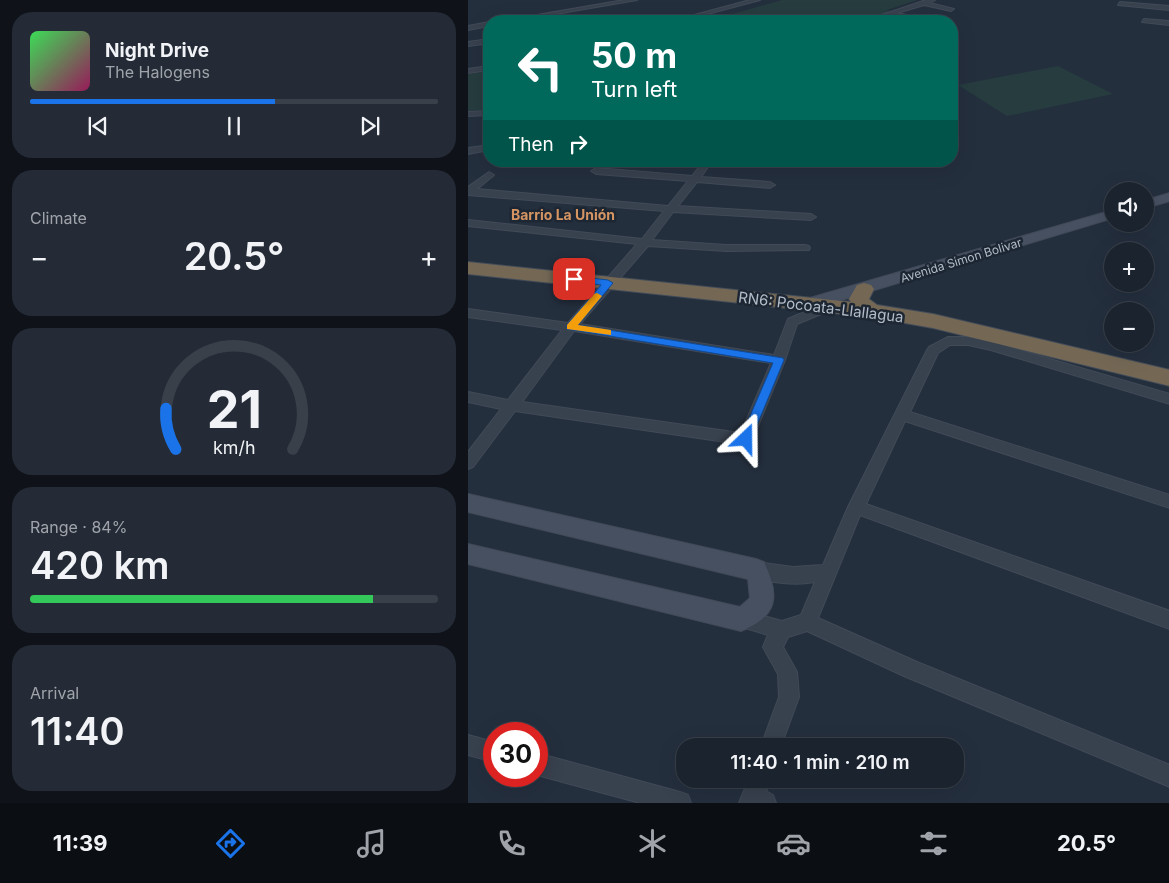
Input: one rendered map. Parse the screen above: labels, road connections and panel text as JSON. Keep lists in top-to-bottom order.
{
  "streets": {
    "highway": ["RN6: Pocoata-Llallagua"],
    "main road": ["Avenida Simon Bolivar"]
  },
  "crossings": [
    ["Avenida Simon Bolivar", "RN6: Pocoata-Llallagua"]
  ],
  "districts": ["Barrio La Unión"],
  "page": {
    "turn": ["50 m", "Turn left"],
    "song": ["Night Drive", "The Halogens"],
    "then": "Then",
    "tile": [
      "Climate",
      ["Range · 84%", "420 km"],
      ["Arrival", "11:40"]
    ],
    "map_buttons": ["+", "−"],
    "heat": ["−", "20.5°", "+"],
    "limit": "30",
    "trip": "11:40 · 1 min · 210 m",
    "tabs": ["11:39", "20.5°"],
    "gauge": ["21", "km/h"]
  }
}
